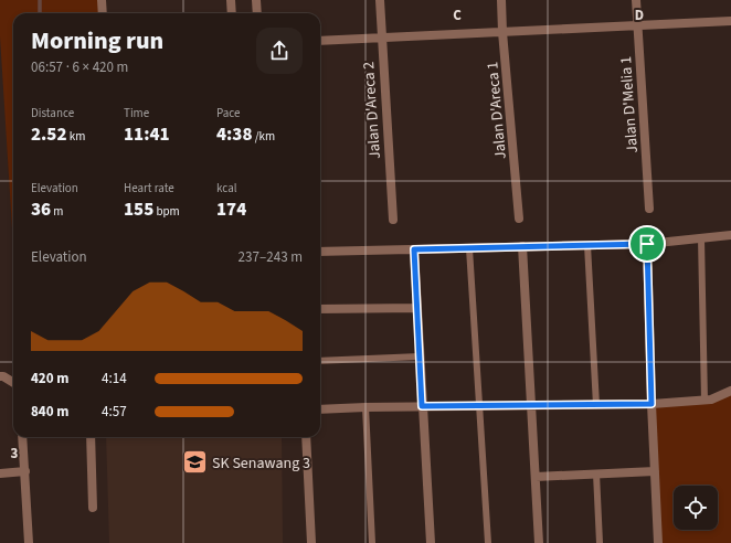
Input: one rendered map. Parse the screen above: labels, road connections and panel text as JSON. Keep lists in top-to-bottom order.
{
  "streets": {
    "street": ["Jalan D'Melia 1", "Jalan D'Areca 2", "Jalan D'Areca 1"]
  },
  "places": {
    "school or university": ["SK Senawang 3"]
  },
  "page": {
    "heading": ["Morning run", "06:57 · 6 × 420 m"],
    "stats": [
      ["Distance", "2.52 km"],
      ["Time", "11:41"],
      ["Pace", "4:38 /km"],
      ["Elevation", "36 m"],
      ["Heart rate", "155 bpm"],
      ["kcal", "174"]
    ],
    "chart": ["Elevation", "237–243 m"],
    "list": [
      {
        "name": "420 m",
        "note": "4:14"
      },
      {
        "name": "840 m",
        "note": "4:57"
      }
    ]
  },
  "grid": {
    "columns": ["C", "D"],
    "rows": ["3"]
  }
}
